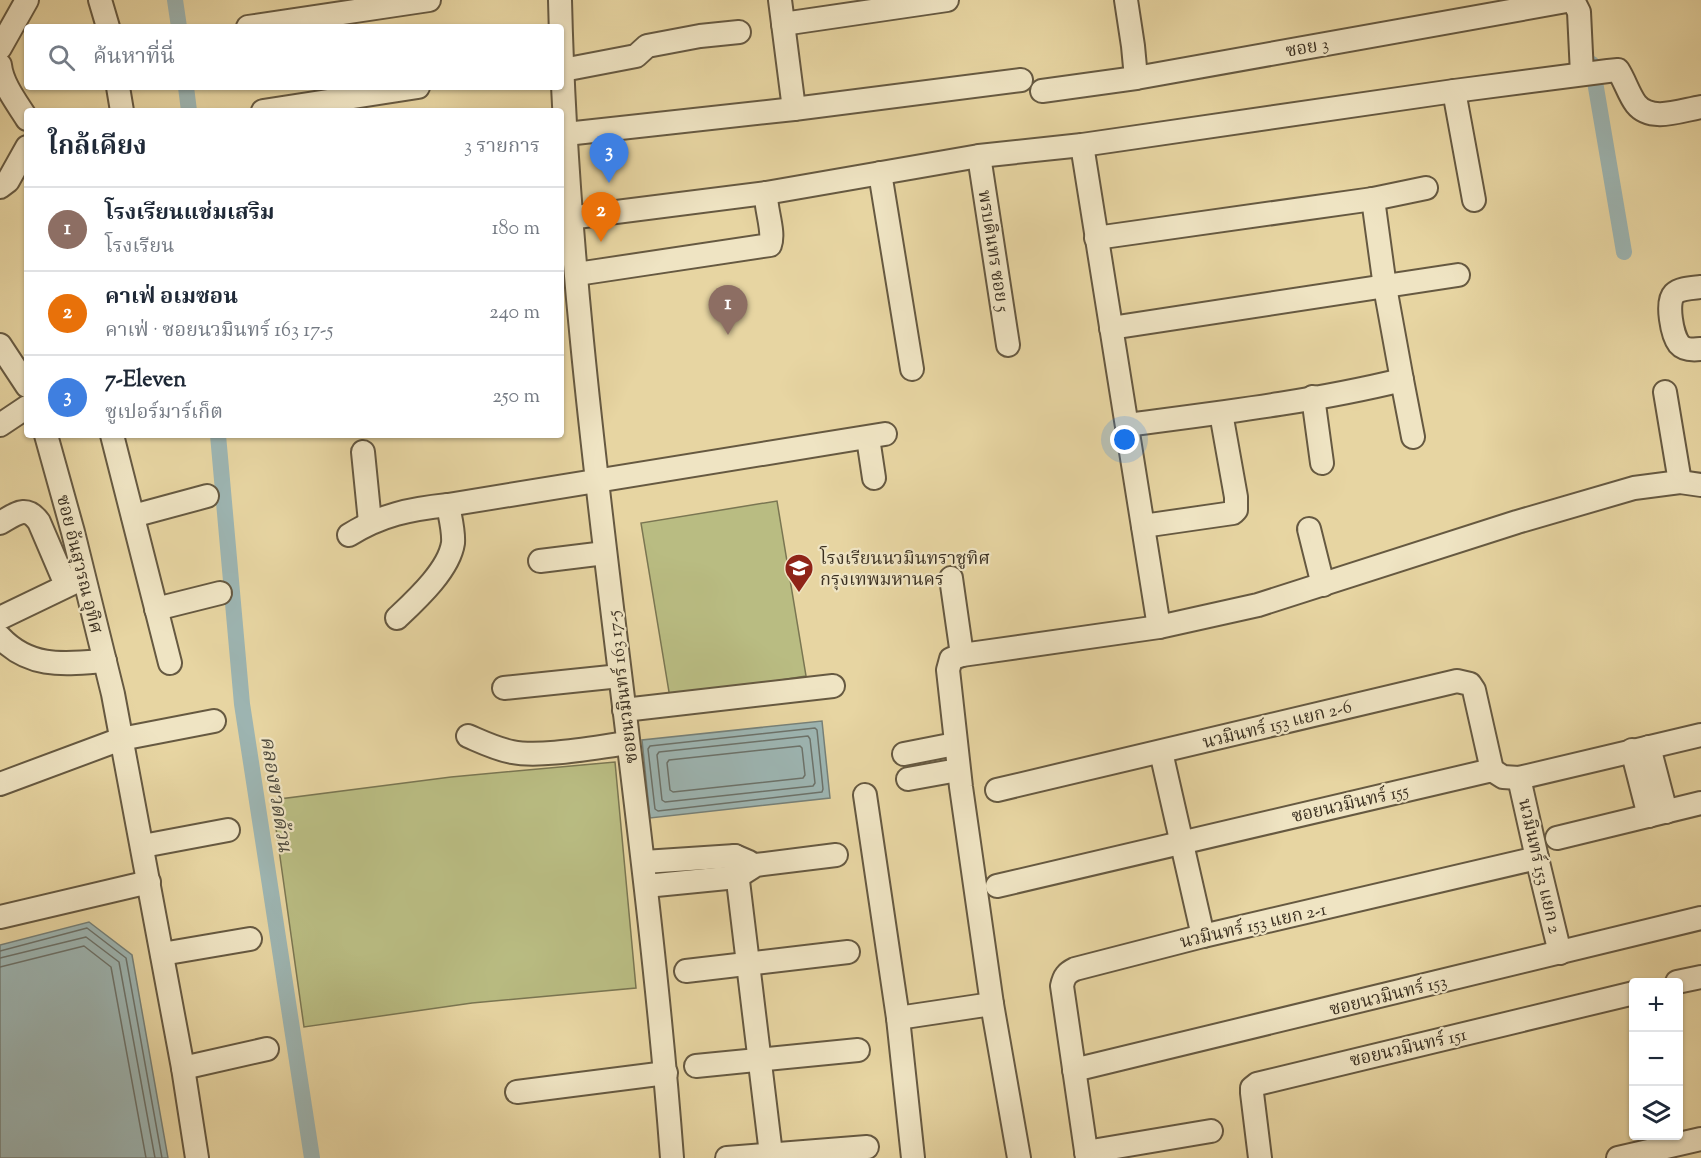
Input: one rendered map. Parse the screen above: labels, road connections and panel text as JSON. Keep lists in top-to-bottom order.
{
  "streets": {
    "street": [
      "ซอย 3",
      "พรบดินทร ซอย 5",
      "ซอย อ้นสุวรณ อุทิศ",
      "ซอยนวมินทร์ 163 17-5",
      "นวมินทร์ 153 แยก 2-6",
      "ซอยนวมินทร์ 155",
      "นวมินทร์ 153 แยก 2",
      "นวมินทร์ 153 แยก 2-1",
      "ซอยนวมินทร์ 153",
      "ซอยนวมินทร์ 151"
    ]
  },
  "crossings": [
    ["นวมินทร์ 153 แยก 2-6", "ซอยนวมินทร์ 155"],
    ["ซอยนวมินทร์ 155", "นวมินทร์ 153 แยก 2"],
    ["นวมินทร์ 153 แยก 2", "นวมินทร์ 153 แยก 2-1"],
    ["นวมินทร์ 153 แยก 2", "ซอยนวมินทร์ 153"],
    ["นวมินทร์ 153 แยก 2-1", "ซอยนวมินทร์ 153"]
  ],
  "water": ["คลองขวดด้วน"],
  "places": {
    "school or university": ["โรงเรียนนวมินทราชูทิศ กรุงเทพมหานคร"]
  },
  "page": {
    "search": "ค้นหาที่นี่",
    "heading": ["ใกล้เคียง", "3 รายการ"],
    "pins": ["3", "2", "1"],
    "list": [
      {
        "mark": "1",
        "name": "โรงเรียนแช่มเสริม",
        "note": "โรงเรียน",
        "value": "180 m"
      },
      {
        "mark": "2",
        "name": "คาเฟ่ อเมซอน",
        "note": "คาเฟ่ · ซอยนวมินทร์ 163 17-5",
        "value": "240 m"
      },
      {
        "mark": "3",
        "name": "7-Eleven",
        "note": "ซูเปอร์มาร์เก็ต",
        "value": "250 m"
      }
    ],
    "map_buttons": ["+", "−"]
  }
}
